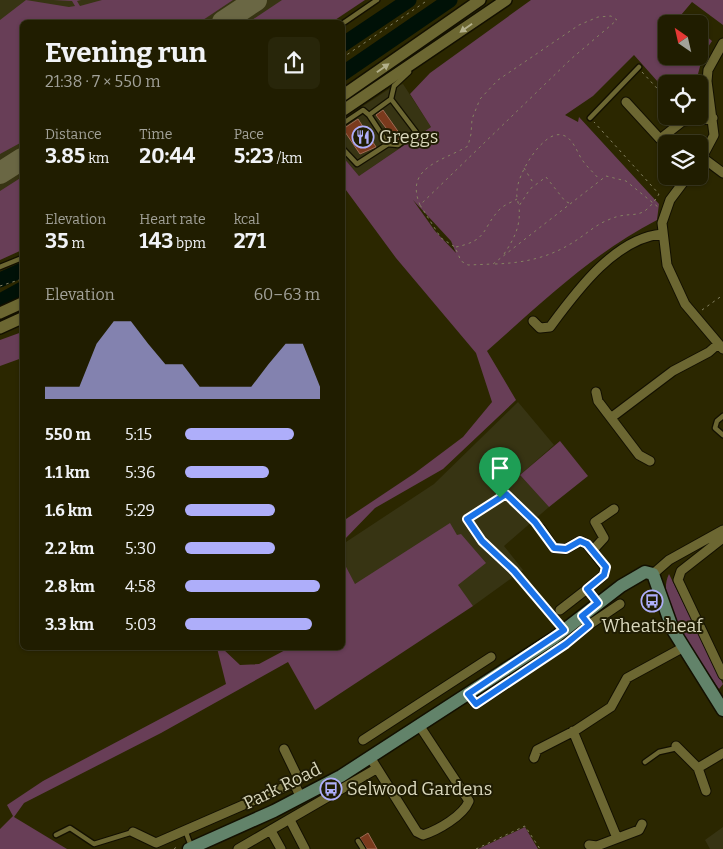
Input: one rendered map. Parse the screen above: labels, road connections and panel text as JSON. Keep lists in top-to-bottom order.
{
  "streets": {
    "main road": ["Park Road"]
  },
  "places": {
    "restaurant": ["Greggs"],
    "bus stop": ["Wheatsheaf", "Selwood Gardens"]
  },
  "north": "top left",
  "page": {
    "heading": ["Evening run", "21:38 · 7 × 550 m"],
    "stats": [
      ["Distance", "3.85 km"],
      ["Time", "20:44"],
      ["Pace", "5:23 /km"],
      ["Elevation", "35 m"],
      ["Heart rate", "143 bpm"],
      ["kcal", "271"]
    ],
    "chart": ["Elevation", "60–63 m"],
    "list": [
      {
        "name": "550 m",
        "note": "5:15"
      },
      {
        "name": "1.1 km",
        "note": "5:36"
      },
      {
        "name": "1.6 km",
        "note": "5:29"
      },
      {
        "name": "2.2 km",
        "note": "5:30"
      },
      {
        "name": "2.8 km",
        "note": "4:58"
      },
      {
        "name": "3.3 km",
        "note": "5:03"
      }
    ]
  }
}
